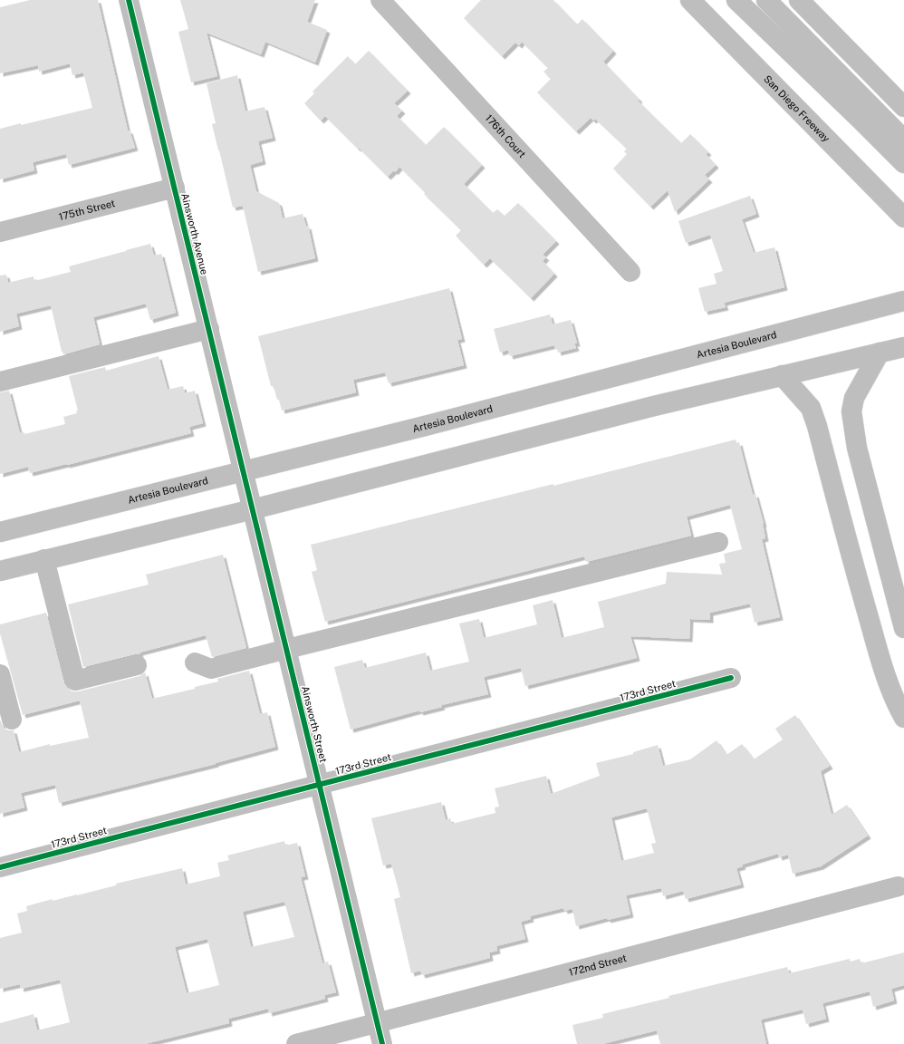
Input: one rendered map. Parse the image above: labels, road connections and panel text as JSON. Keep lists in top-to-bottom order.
{
  "streets": {
    "main road": [
      "San Diego Freeway",
      "176th Court",
      "175th Street",
      "Ainsworth Avenue",
      "Artesia Boulevard",
      "173rd Street",
      "Ainsworth Street",
      "172nd Street"
    ]
  },
  "crossings": [
    ["175th Street", "Ainsworth Avenue"],
    ["Ainsworth Avenue", "Artesia Boulevard"],
    ["Ainsworth Avenue", "Ainsworth Street"],
    ["Artesia Boulevard", "Ainsworth Street"],
    ["173rd Street", "Ainsworth Street"],
    ["Ainsworth Street", "172nd Street"]
  ]
}
